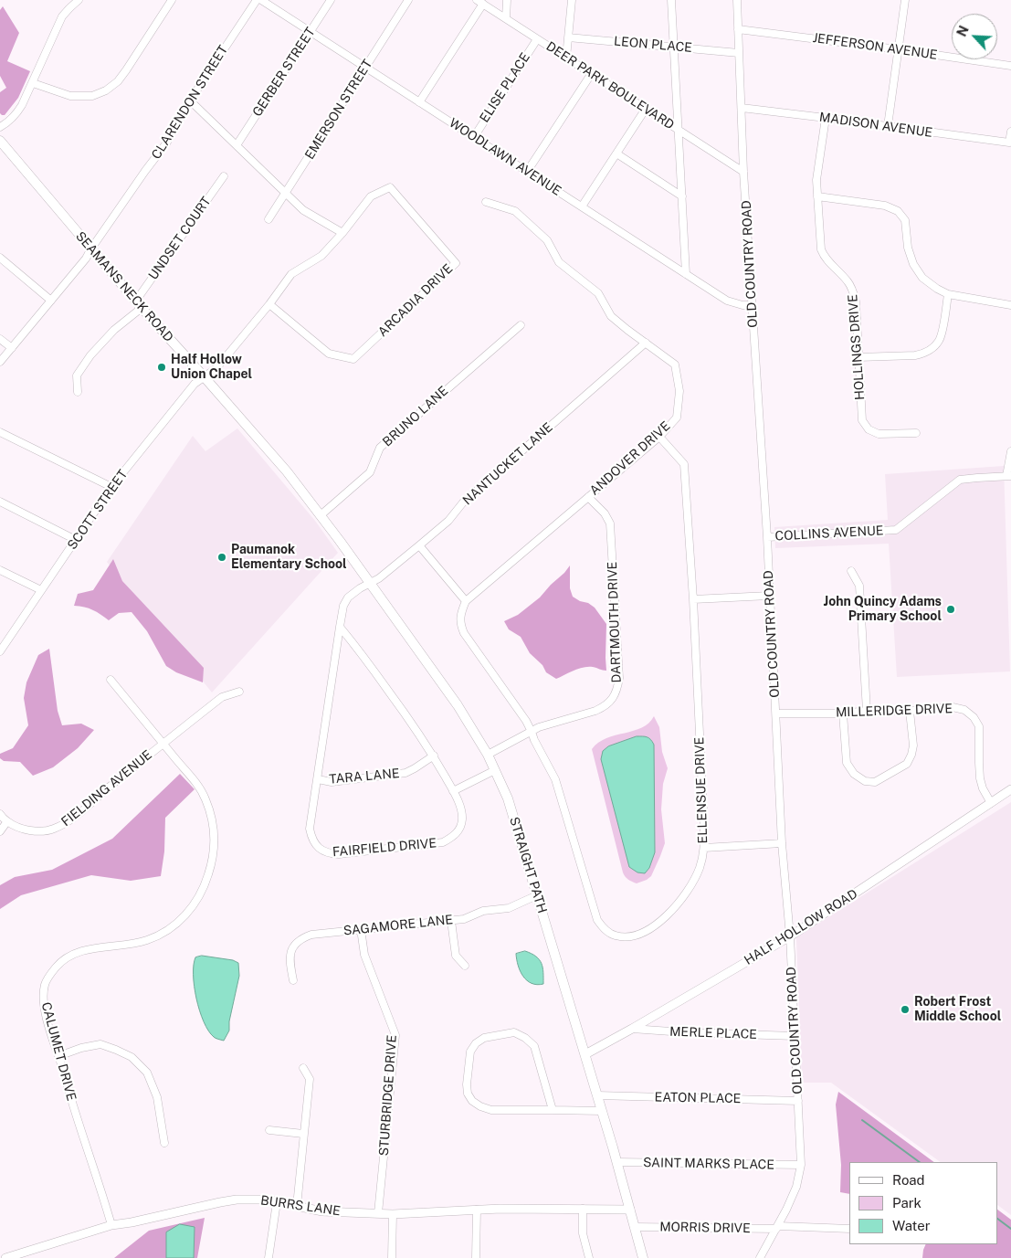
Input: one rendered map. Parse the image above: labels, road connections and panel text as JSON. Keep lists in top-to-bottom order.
{
  "streets": {
    "main road": ["SEAMANS NECK ROAD", "STRAIGHT PATH"],
    "street": [
      "LEON PLACE",
      "JEFFERSON AVENUE",
      "GERBER STREET",
      "DEER PARK BOULEVARD",
      "ELISE PLACE",
      "CLARENDON STREET",
      "EMERSON STREET",
      "MADISON AVENUE",
      "WOODLAWN AVENUE",
      "UNDSET COURT",
      "OLD COUNTRY ROAD",
      "ARCADIA DRIVE",
      "HOLLINGS DRIVE",
      "BRUNO LANE",
      "ANDOVER DRIVE",
      "NANTUCKET LANE",
      "SCOTT STREET",
      "COLLINS AVENUE",
      "DARTMOUTH DRIVE",
      "MILLERIDGE DRIVE",
      "TARA LANE",
      "FIELDING AVENUE",
      "ELLENSUE DRIVE",
      "FAIRFIELD DRIVE",
      "SAGAMORE LANE",
      "HALF HOLLOW ROAD",
      "MERLE PLACE",
      "CALUMET DRIVE",
      "STURBRIDGE DRIVE",
      "EATON PLACE",
      "SAINT MARKS PLACE",
      "BURRS LANE",
      "MORRIS DRIVE"
    ]
  },
  "crossings": [
    ["LEON PLACE", "OLD COUNTRY ROAD"],
    ["JEFFERSON AVENUE", "OLD COUNTRY ROAD"],
    ["GERBER STREET", "WOODLAWN AVENUE"],
    ["DEER PARK BOULEVARD", "ELISE PLACE"],
    ["DEER PARK BOULEVARD", "OLD COUNTRY ROAD"],
    ["ELISE PLACE", "WOODLAWN AVENUE"],
    ["CLARENDON STREET", "SEAMANS NECK ROAD"],
    ["EMERSON STREET", "WOODLAWN AVENUE"],
    ["MADISON AVENUE", "OLD COUNTRY ROAD"],
    ["MADISON AVENUE", "HOLLINGS DRIVE"],
    ["WOODLAWN AVENUE", "OLD COUNTRY ROAD"],
    ["UNDSET COURT", "SEAMANS NECK ROAD"],
    ["OLD COUNTRY ROAD", "COLLINS AVENUE"],
    ["OLD COUNTRY ROAD", "MILLERIDGE DRIVE"],
    ["OLD COUNTRY ROAD", "HALF HOLLOW ROAD"],
    ["OLD COUNTRY ROAD", "MERLE PLACE"],
    ["OLD COUNTRY ROAD", "EATON PLACE"],
    ["OLD COUNTRY ROAD", "SAINT MARKS PLACE"],
    ["OLD COUNTRY ROAD", "MORRIS DRIVE"],
    ["SEAMANS NECK ROAD", "ARCADIA DRIVE"],
    ["SEAMANS NECK ROAD", "BRUNO LANE"],
    ["SEAMANS NECK ROAD", "SCOTT STREET"],
    ["SEAMANS NECK ROAD", "STRAIGHT PATH"],
    ["ARCADIA DRIVE", "SCOTT STREET"],
    ["BRUNO LANE", "STRAIGHT PATH"],
    ["ANDOVER DRIVE", "NANTUCKET LANE"],
    ["ANDOVER DRIVE", "DARTMOUTH DRIVE"],
    ["ANDOVER DRIVE", "ELLENSUE DRIVE"],
    ["NANTUCKET LANE", "FAIRFIELD DRIVE"],
    ["NANTUCKET LANE", "STRAIGHT PATH"],
    ["DARTMOUTH DRIVE", "ELLENSUE DRIVE"],
    ["DARTMOUTH DRIVE", "STRAIGHT PATH"],
    ["MILLERIDGE DRIVE", "HALF HOLLOW ROAD"],
    ["TARA LANE", "FAIRFIELD DRIVE"],
    ["FIELDING AVENUE", "CALUMET DRIVE"],
    ["FAIRFIELD DRIVE", "STRAIGHT PATH"],
    ["STRAIGHT PATH", "SAGAMORE LANE"],
    ["STRAIGHT PATH", "HALF HOLLOW ROAD"],
    ["STRAIGHT PATH", "EATON PLACE"],
    ["STRAIGHT PATH", "SAINT MARKS PLACE"],
    ["STRAIGHT PATH", "BURRS LANE"],
    ["STRAIGHT PATH", "MORRIS DRIVE"],
    ["SAGAMORE LANE", "STURBRIDGE DRIVE"],
    ["HALF HOLLOW ROAD", "MERLE PLACE"],
    ["CALUMET DRIVE", "BURRS LANE"],
    ["STURBRIDGE DRIVE", "BURRS LANE"]
  ],
  "places": [
    "Half Hollow Union Chapel",
    "Paumanok Elementary School",
    "John Quincy Adams Primary School",
    "Robert Frost Middle School"
  ],
  "legend": ["Road", "Park", "Water"],
  "north": "top left"
}
